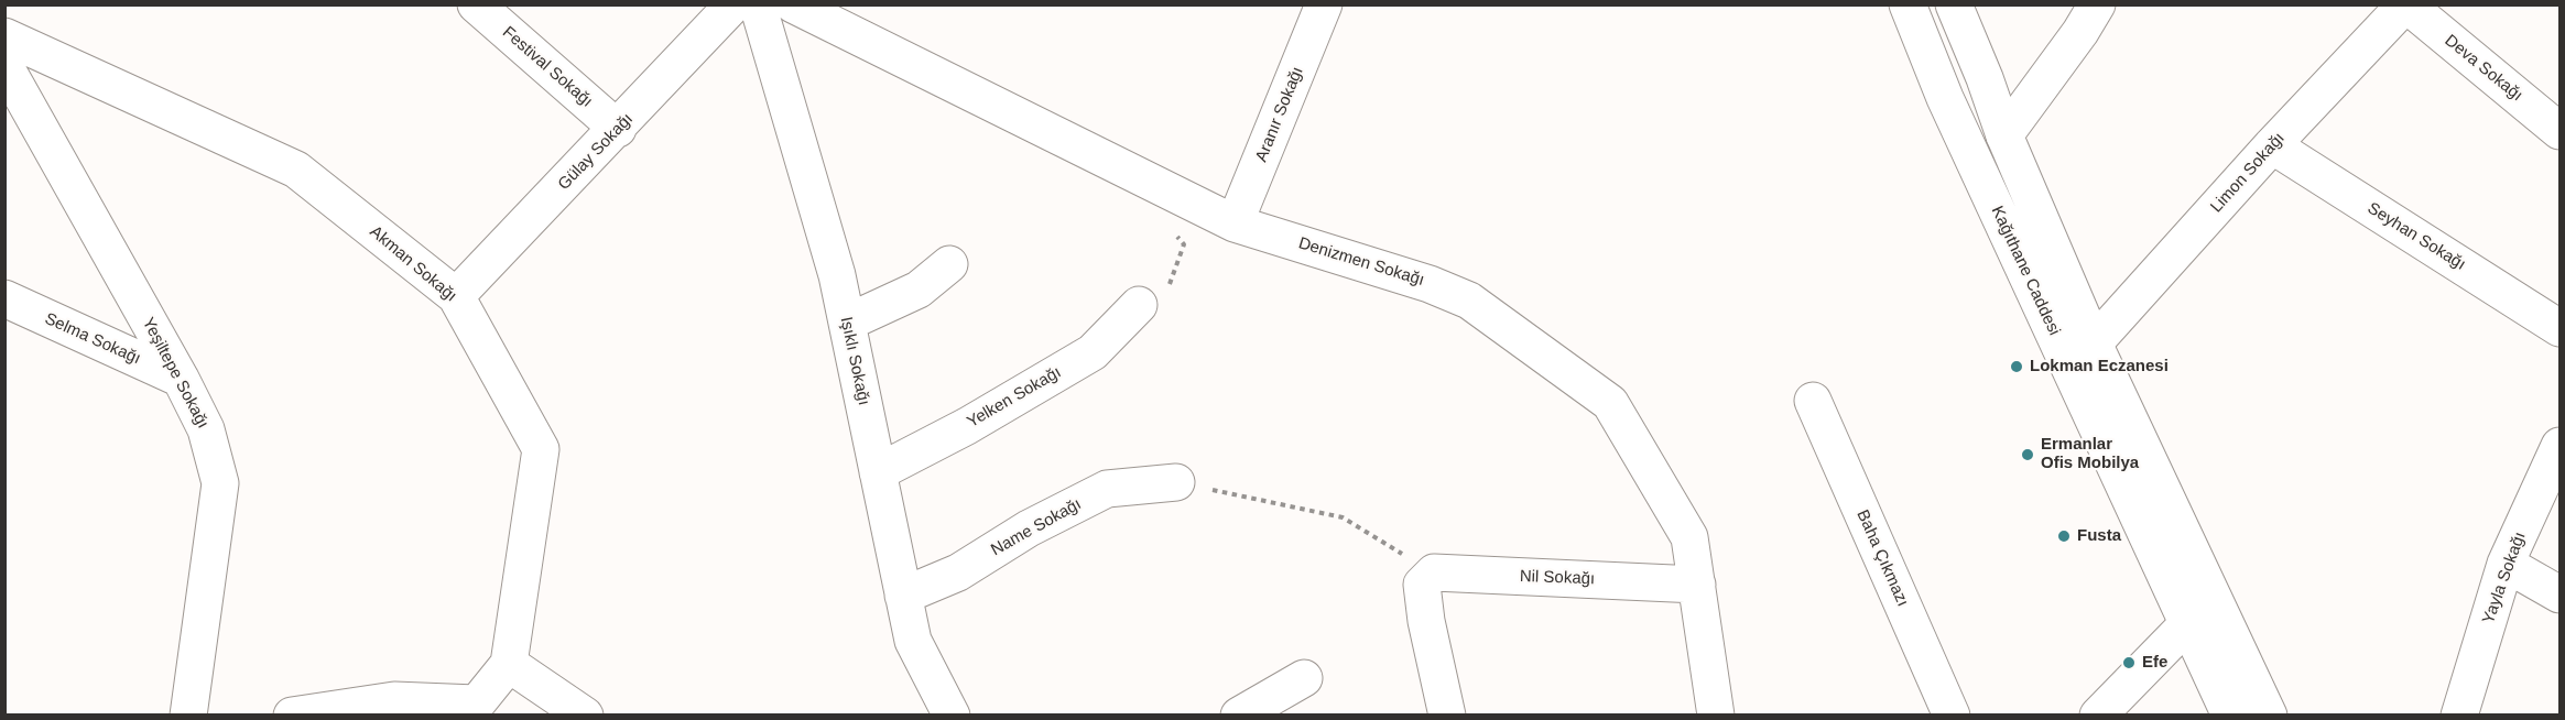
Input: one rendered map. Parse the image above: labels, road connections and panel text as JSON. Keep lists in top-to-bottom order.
{
  "streets": {
    "street": [
      "Festival Sokağı",
      "Deva Sokağı",
      "Aranır Sokağı",
      "Gülay Sokağı",
      "Limon Sokağı",
      "Seyhan Sokağı",
      "Denizmen Sokağı",
      "Akman Sokağı",
      "Kağıthane Caddesi",
      "Selma Sokağı",
      "Işıklı Sokağı",
      "Yeşiltepe Sokağı",
      "Yelken Sokağı",
      "Name Sokağı",
      "Baha Çıkmazı",
      "Nil Sokağı",
      "Yayla Sokağı"
    ]
  },
  "crossings": [
    ["Festival Sokağı", "Gülay Sokağı"],
    ["Deva Sokağı", "Limon Sokağı"],
    ["Aranır Sokağı", "Denizmen Sokağı"],
    ["Gülay Sokağı", "Akman Sokağı"],
    ["Limon Sokağı", "Seyhan Sokağı"],
    ["Limon Sokağı", "Kağıthane Caddesi"],
    ["Denizmen Sokağı", "Nil Sokağı"],
    ["Selma Sokağı", "Yeşiltepe Sokağı"],
    ["Işıklı Sokağı", "Yelken Sokağı"],
    ["Işıklı Sokağı", "Name Sokağı"]
  ],
  "places": [
    "Lokman Eczanesi",
    "Ermanlar Ofis Mobilya",
    "Fusta",
    "Efe"
  ]
}
